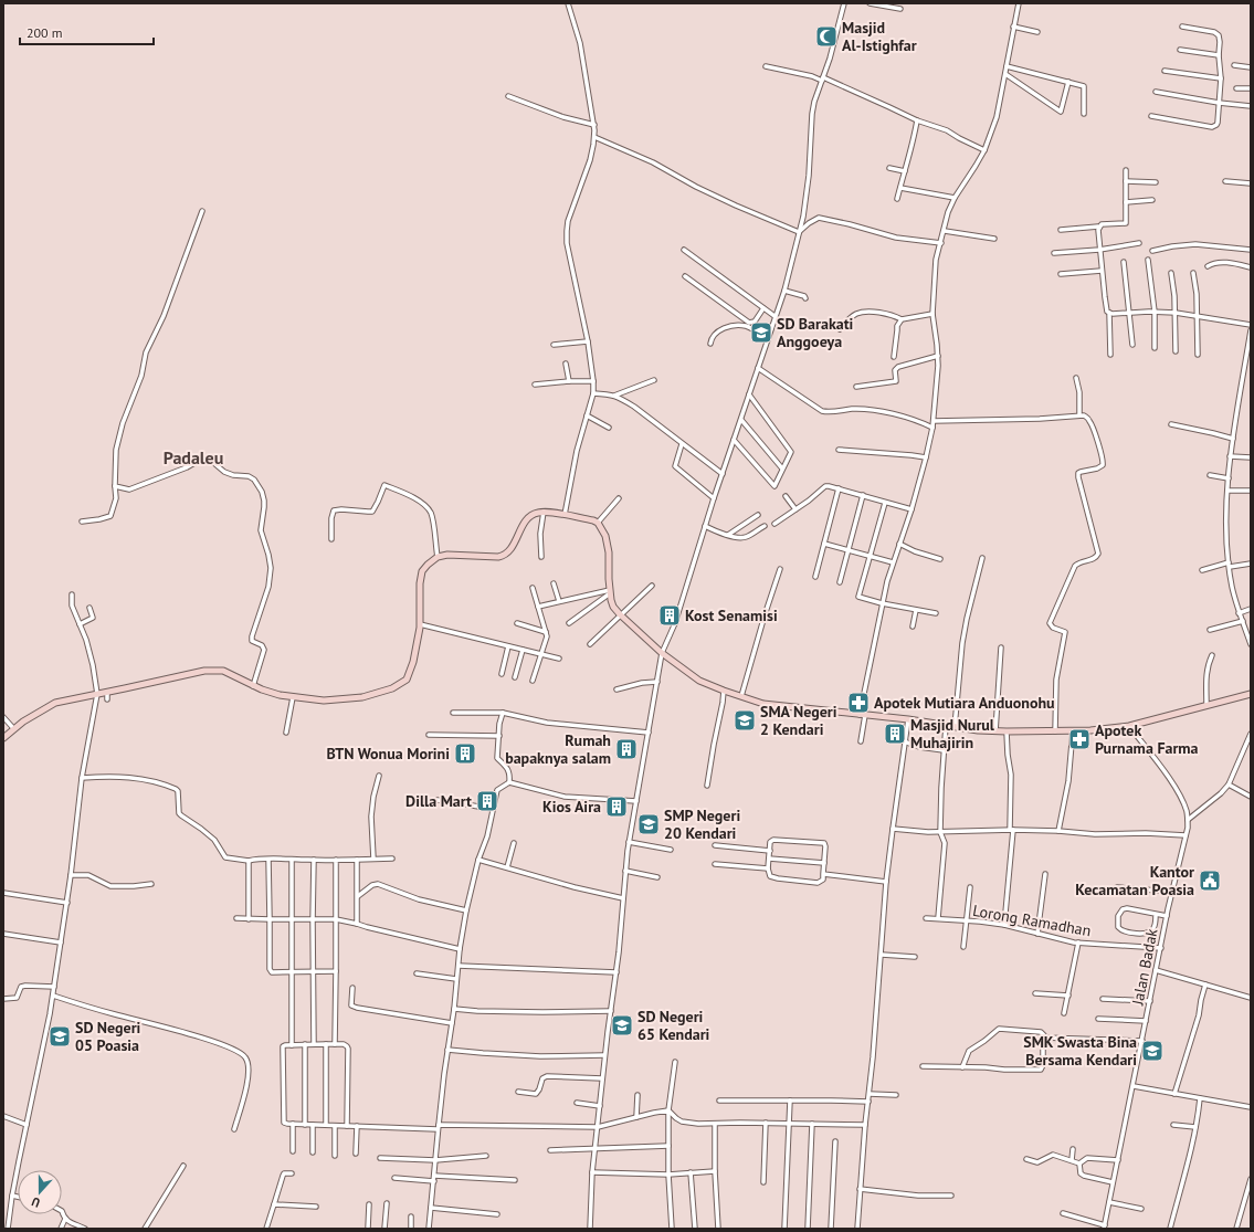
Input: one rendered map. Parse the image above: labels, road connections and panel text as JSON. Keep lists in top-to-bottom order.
{
  "streets": {
    "street": ["Lorong Ramadhan", "Jalan Badak"]
  },
  "crossings": [
    ["Lorong Ramadhan", "Jalan Badak"]
  ],
  "districts": ["Padaleu"],
  "places": {
    "mosque": ["Masjid Al-Istighfar"],
    "school or university": [
      "SD Barakati Anggoeya",
      "SMA Negeri 2 Kendari",
      "SMP Negeri 20 Kendari",
      "SD Negeri 65 Kendari",
      "SD Negeri 05 Poasia",
      "SMK Swasta Bina Bersama Kendari"
    ],
    "building": [
      "Kost Senamisi",
      "Masjid Nurul Muhajirin",
      "Rumah bapaknya salam",
      "BTN Wonua Morini",
      "Dilla Mart",
      "Kios Aira"
    ],
    "pharmacy": ["Apotek Mutiara Anduonohu", "Apotek Purnama Farma"],
    "public building": ["Kantor Kecamatan Poasia"]
  },
  "scale_bar": "200 m",
  "north": "bottom"
}
